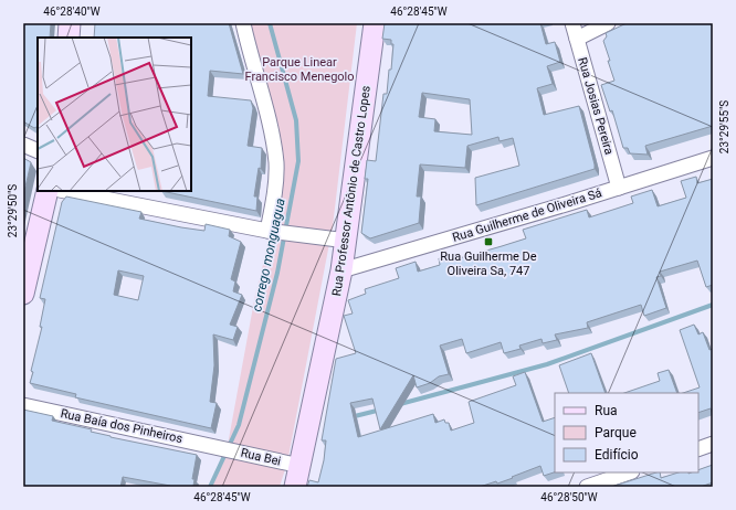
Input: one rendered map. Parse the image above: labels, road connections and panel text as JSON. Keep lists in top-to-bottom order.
{
  "streets": {
    "main road": ["Rua Professor Antônio de Castro Lopes"],
    "street": [
      "Rua Josias Pereira",
      "Rua Guilherme de Oliveira Sá",
      "Rua Baía dos Pinheiros",
      "Rua Bei"
    ]
  },
  "crossings": [
    ["Rua Josias Pereira", "Rua Guilherme de Oliveira Sá"],
    ["Rua Professor Antônio de Castro Lopes", "Rua Guilherme de Oliveira Sá"],
    ["Rua Professor Antônio de Castro Lopes", "Rua Bei"],
    ["Rua Baía dos Pinheiros", "Rua Bei"]
  ],
  "water": ["corrego monguagua"],
  "parks": ["Parque Linear Francisco Menegolo"],
  "places": {
    "transit": ["Rua Guilherme De Oliveira Sa, 747"]
  },
  "legend": ["Rua", "Parque", "Edifício"],
  "coordinates": [
    "46°28'40\"W",
    "46°28'45\"W",
    "23°29'55\"S",
    "23°29'50\"S",
    "46°28'50\"W"
  ]
}
